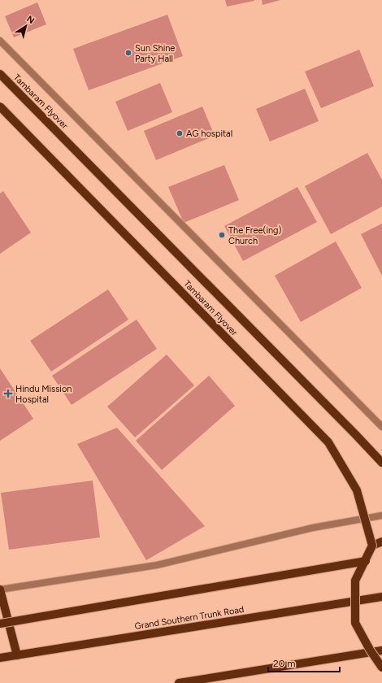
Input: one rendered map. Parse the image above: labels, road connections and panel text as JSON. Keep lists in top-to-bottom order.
{
  "streets": {
    "main road": ["Tambaram Flyover", "Grand Southern Trunk Road"]
  },
  "places": {
    "other": ["Sun Shine Party Hall", "AG hospital", "The Free(ing) Church"],
    "health": ["Hindu Mission Hospital"]
  },
  "scale_bar": "20 m",
  "north": "top right"
}
